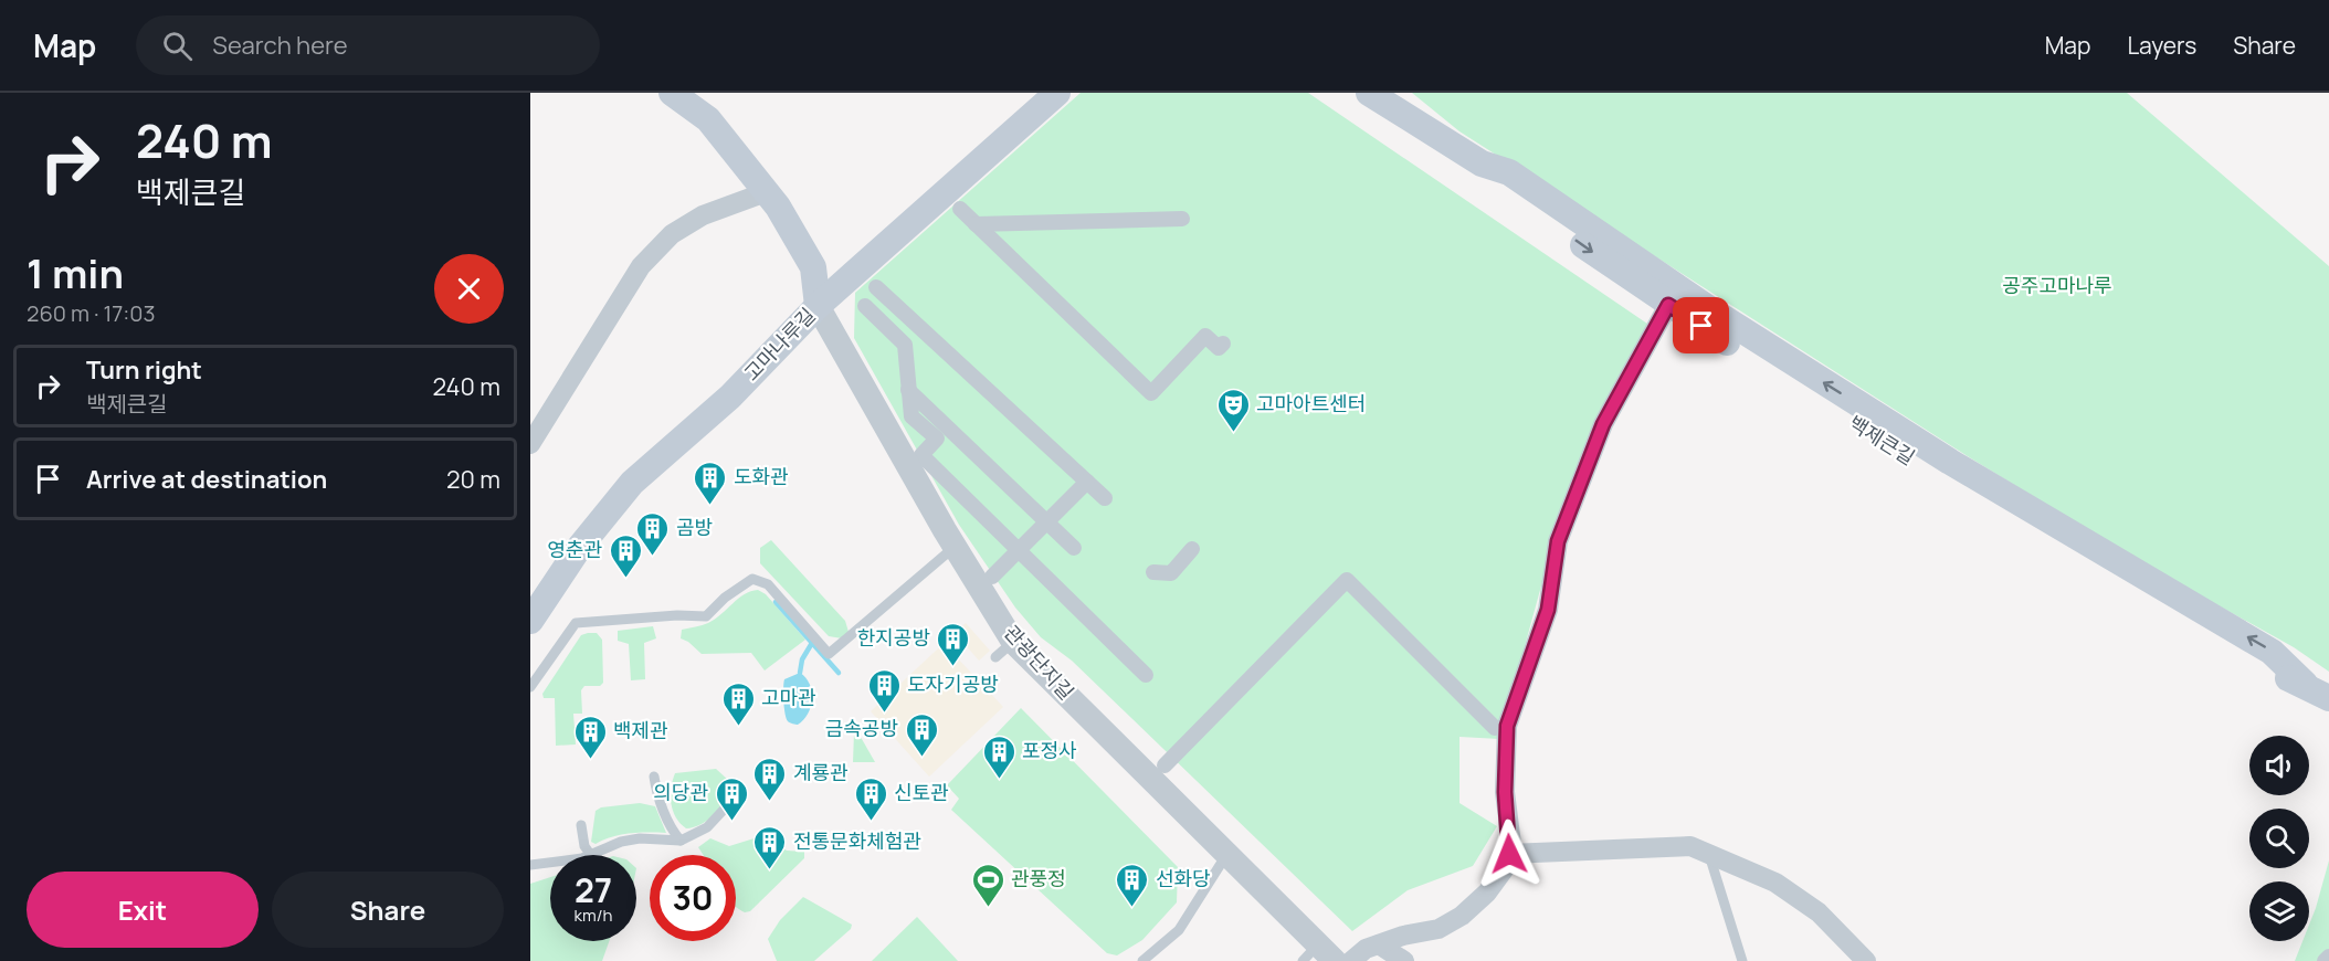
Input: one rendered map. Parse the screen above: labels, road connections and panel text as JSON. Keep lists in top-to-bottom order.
{
  "streets": {
    "main road": ["고마나루길", "백제큰길"],
    "street": ["관광단지길"]
  },
  "crossings": [
    ["고마나루길", "관광단지길"]
  ],
  "parks": ["공주고마나루"],
  "places": {
    "theatre": ["고마아트센터"],
    "building": [
      "도화관",
      "곰방",
      "영춘관",
      "한지공방",
      "도자기공방",
      "고마관",
      "금속공방",
      "백제관",
      "포정사",
      "계룡관",
      "의당관",
      "신토관",
      "전통문화체험관",
      "선화당"
    ],
    "sports": ["관풍정"]
  },
  "page": {
    "header": "Map",
    "search": "Search here",
    "nav": ["Map", "Layers", "Share"],
    "turn": ["240 m", "백제큰길"],
    "heading": ["1 min", "260 m · 17:03"],
    "list": [
      {
        "name": "Turn right",
        "note": "백제큰길",
        "value": "240 m"
      },
      {
        "name": "Arrive at destination",
        "value": "20 m"
      }
    ],
    "speed": "27 km/h",
    "limit": "30",
    "buttons": ["Exit", "Share"]
  }
}
